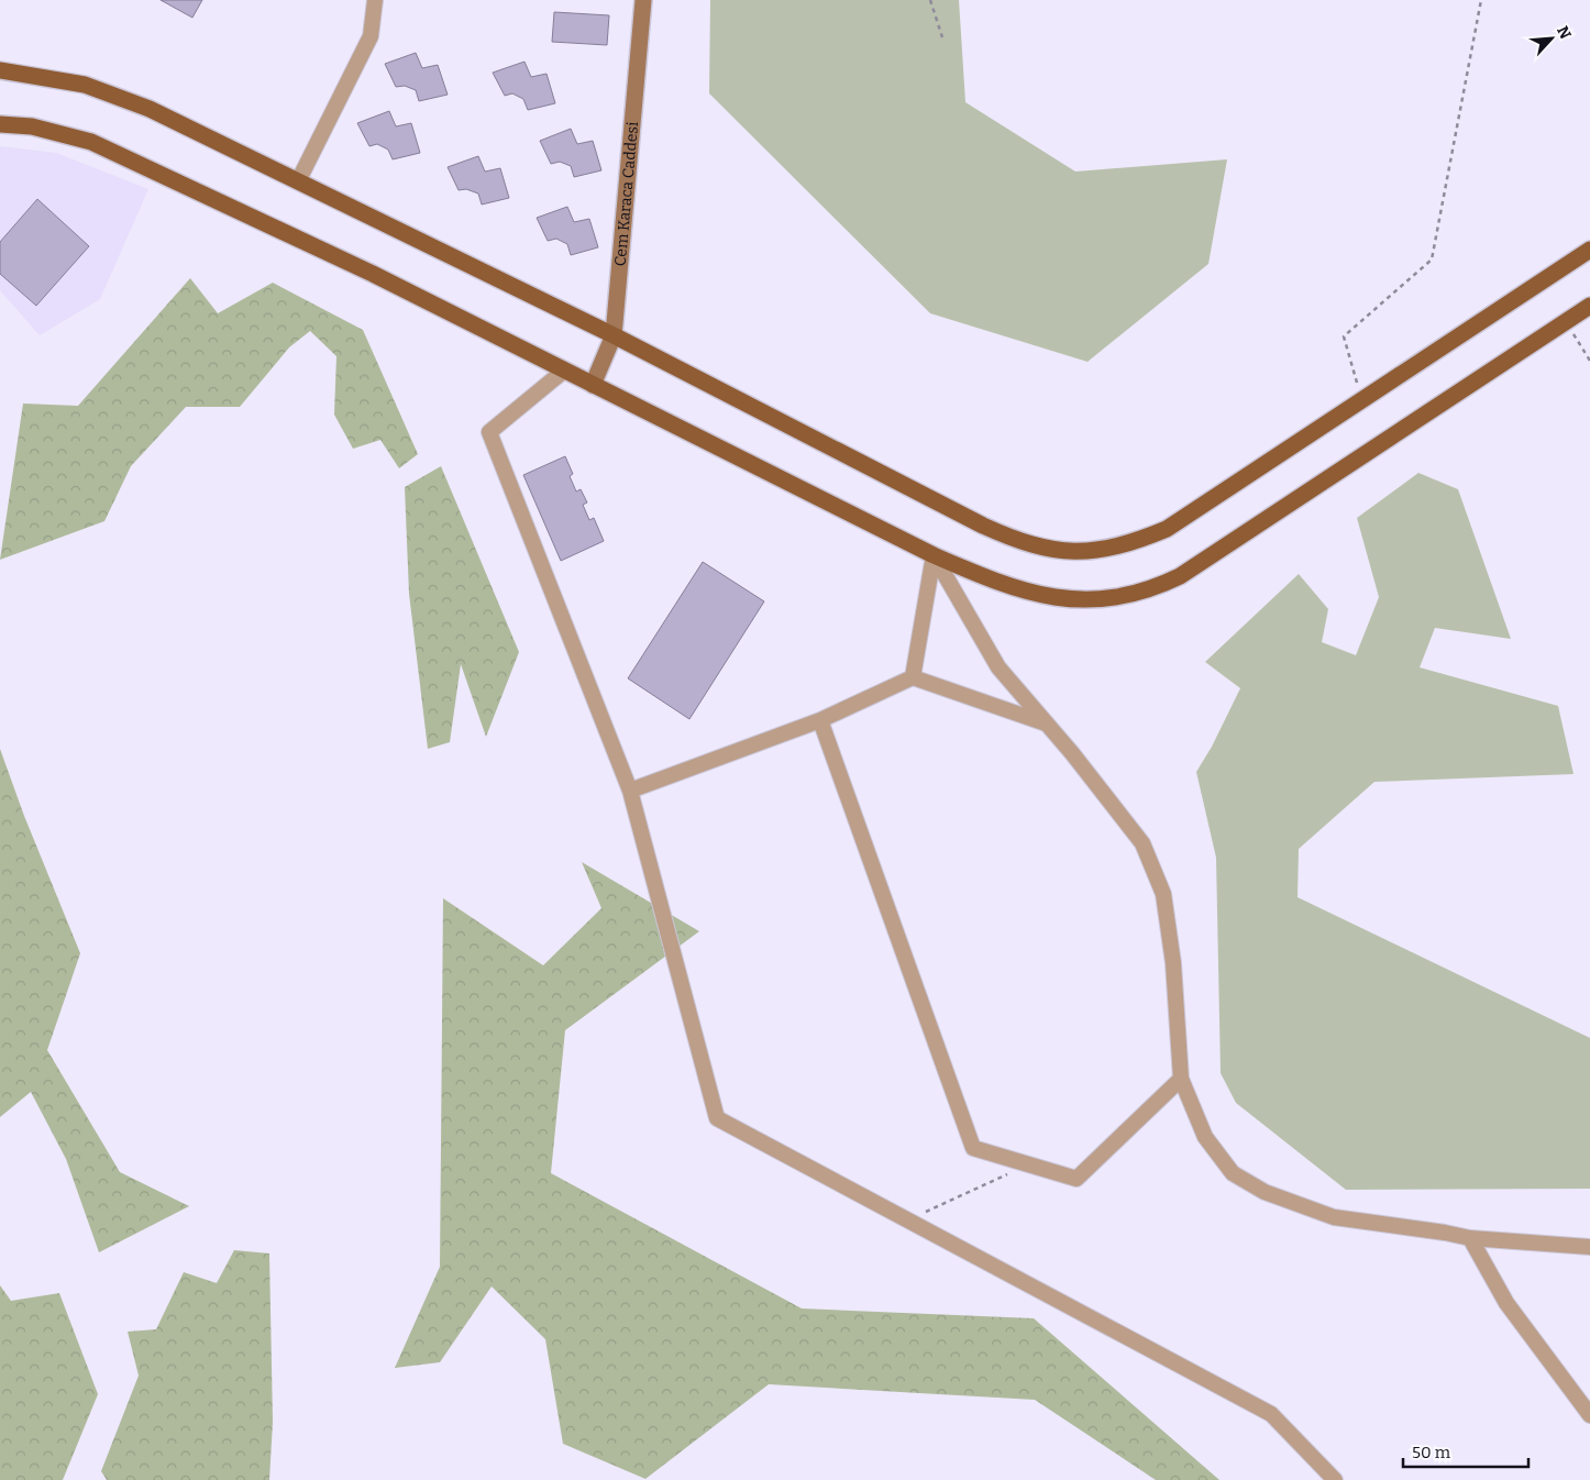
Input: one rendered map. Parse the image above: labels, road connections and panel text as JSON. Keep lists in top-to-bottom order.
{
  "streets": {
    "street": ["Cem Karaca Caddesi"]
  },
  "scale_bar": "50 m",
  "north": "top right"
}
